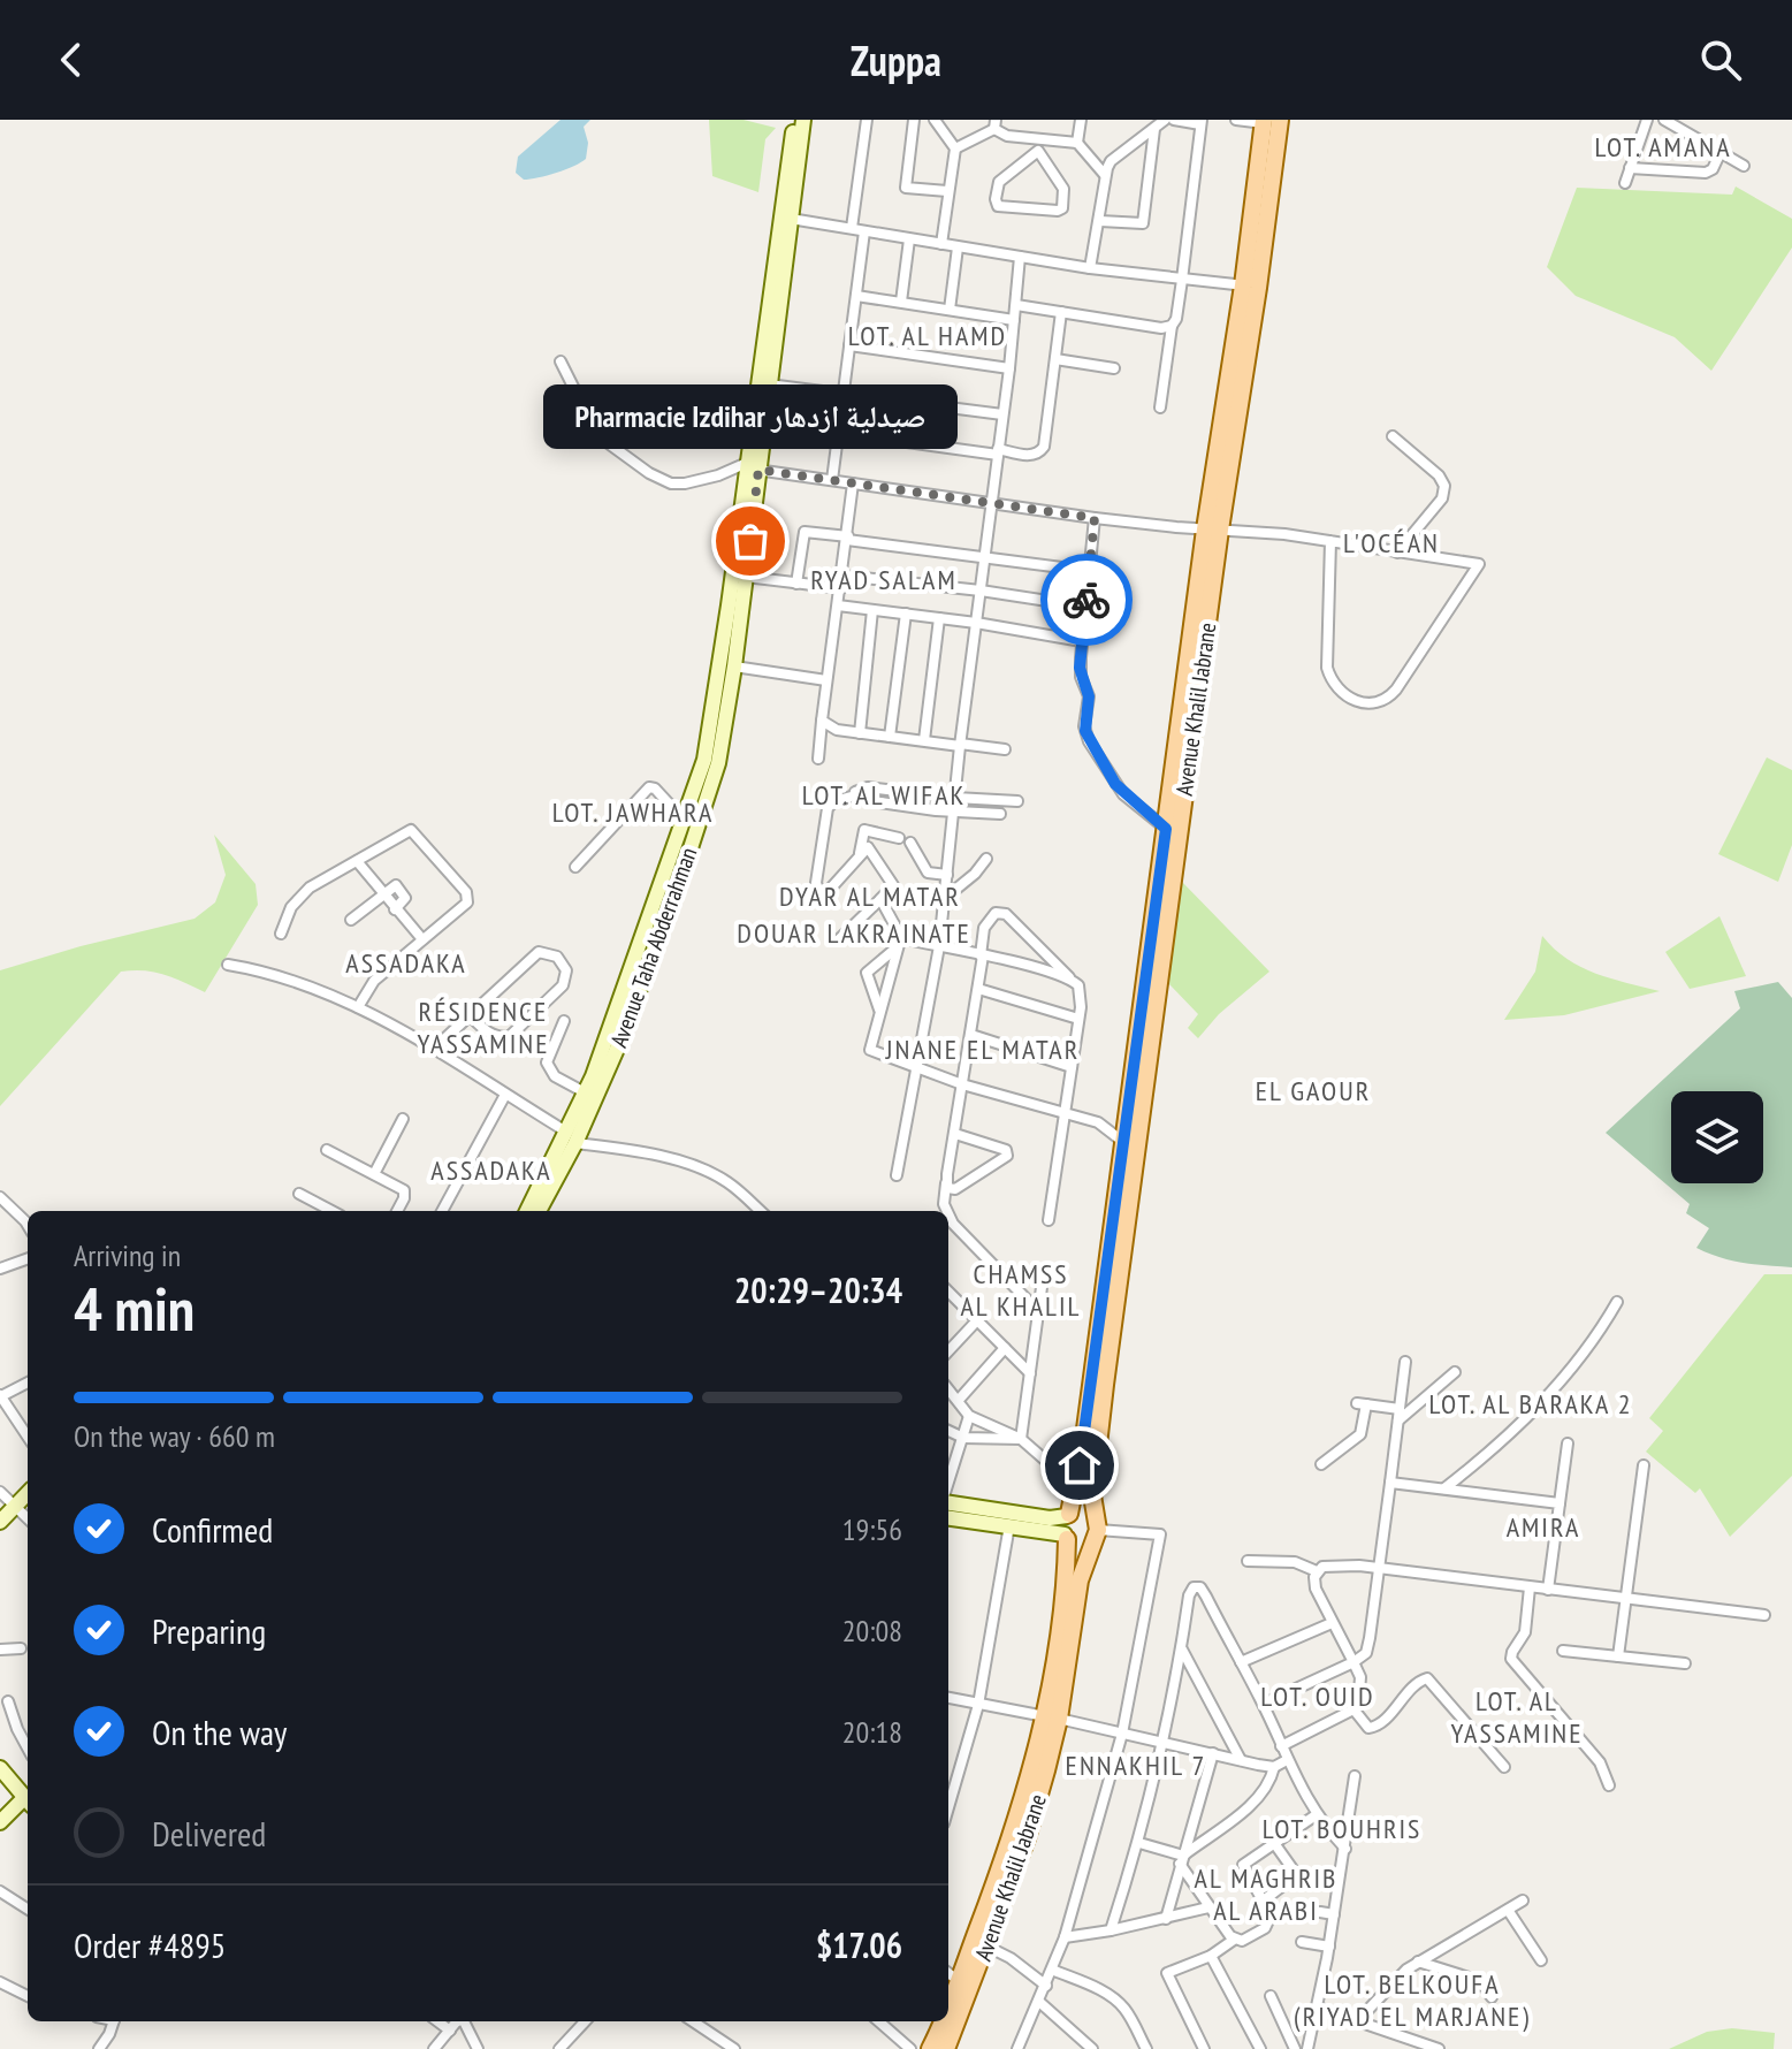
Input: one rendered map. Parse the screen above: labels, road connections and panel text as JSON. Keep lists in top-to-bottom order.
{
  "streets": {
    "main road": ["Avenue Khalil Jabrane"],
    "street": ["Avenue Taha Abderrahman"]
  },
  "districts": [
    "LOT. AMANA",
    "LOT. AL HAMD",
    "L'OCÉAN",
    "RYAD SALAM",
    "LOT. AL WIFAK",
    "LOT. JAWHARA",
    "DYAR AL MATAR",
    "DOUAR LAKRAINATE",
    "ASSADAKA",
    "RÉSIDENCE YASSAMINE",
    "JNANE EL MATAR",
    "EL GAOUR",
    "ASSADAKA",
    "CHAMSS AL KHALIL",
    "LOT. AL BARAKA 2",
    "AMIRA",
    "LOT. OUID",
    "LOT. AL YASSAMINE",
    "ENNAKHIL 7",
    "LOT. BOUHRIS",
    "AL MAGHRIB AL ARABI",
    "LOT. BELKOUFA (RIYAD EL MARJANE)"
  ],
  "places": ["Pharmacie Izdihar صيدلية ازدهار"],
  "page": {
    "header": "Zuppa",
    "bubble": "Pharmacie Izdihar صيدلية ازدهار",
    "heading": ["4 min", "Arriving in", "20:29–20:34"],
    "panel": ["Order #4895", "$17.06"],
    "bar": "On the way · 660 m",
    "list": [
      ["Confirmed", "19:56"],
      ["Preparing", "20:08"],
      ["On the way", "20:18"],
      "Delivered"
    ]
  }
}
